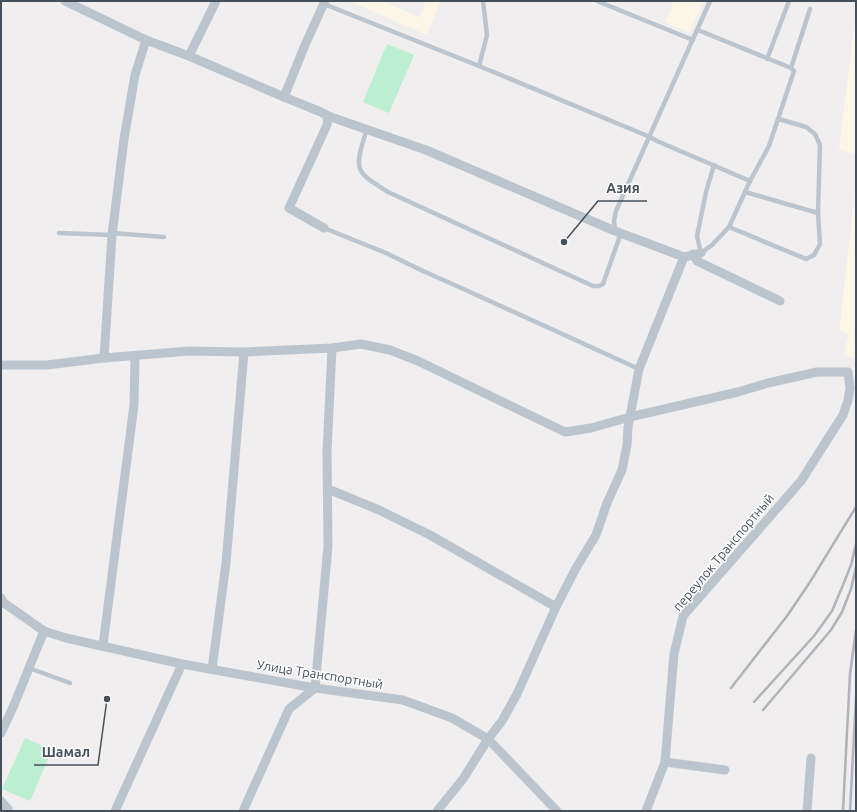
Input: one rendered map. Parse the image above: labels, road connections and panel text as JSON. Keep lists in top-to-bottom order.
{
  "streets": {
    "street": ["переулок Транспортный", "Улица Транспортный"]
  },
  "places": ["Азия", "Шамал"]
}
